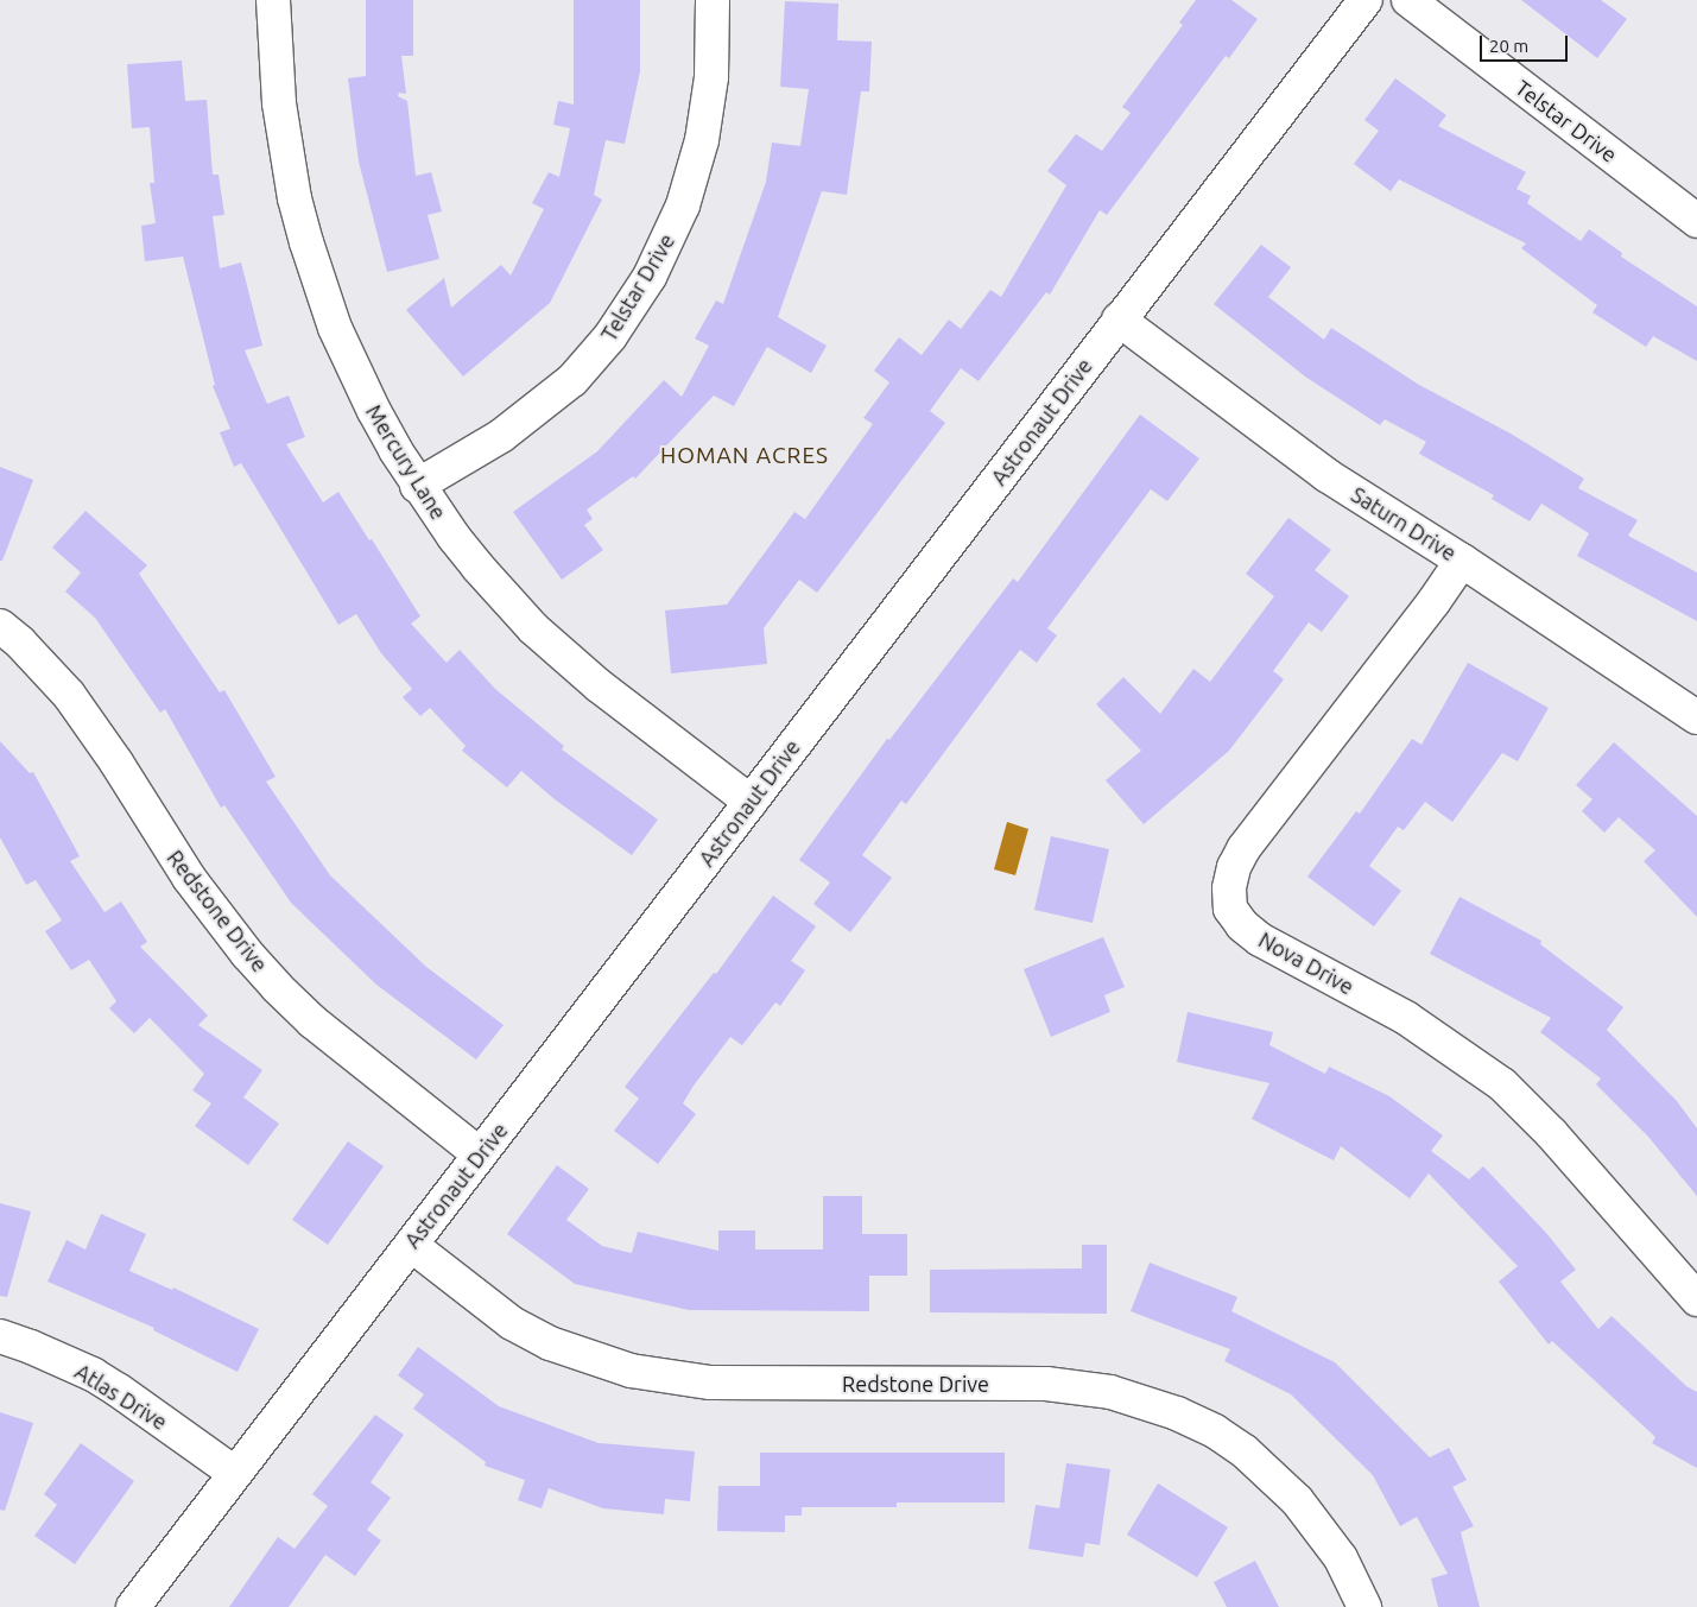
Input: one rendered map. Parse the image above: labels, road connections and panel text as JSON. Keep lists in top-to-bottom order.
{
  "streets": {
    "street": [
      "Telstar Drive",
      "Astronaut Drive",
      "Mercury Lane",
      "Saturn Drive",
      "Redstone Drive",
      "Nova Drive",
      "Atlas Drive"
    ]
  },
  "crossings": [
    ["Telstar Drive", "Mercury Lane"],
    ["Astronaut Drive", "Mercury Lane"],
    ["Astronaut Drive", "Saturn Drive"],
    ["Astronaut Drive", "Redstone Drive"],
    ["Astronaut Drive", "Atlas Drive"],
    ["Saturn Drive", "Nova Drive"]
  ],
  "districts": ["HOMAN ACRES"],
  "scale_bar": "20 m"
}
